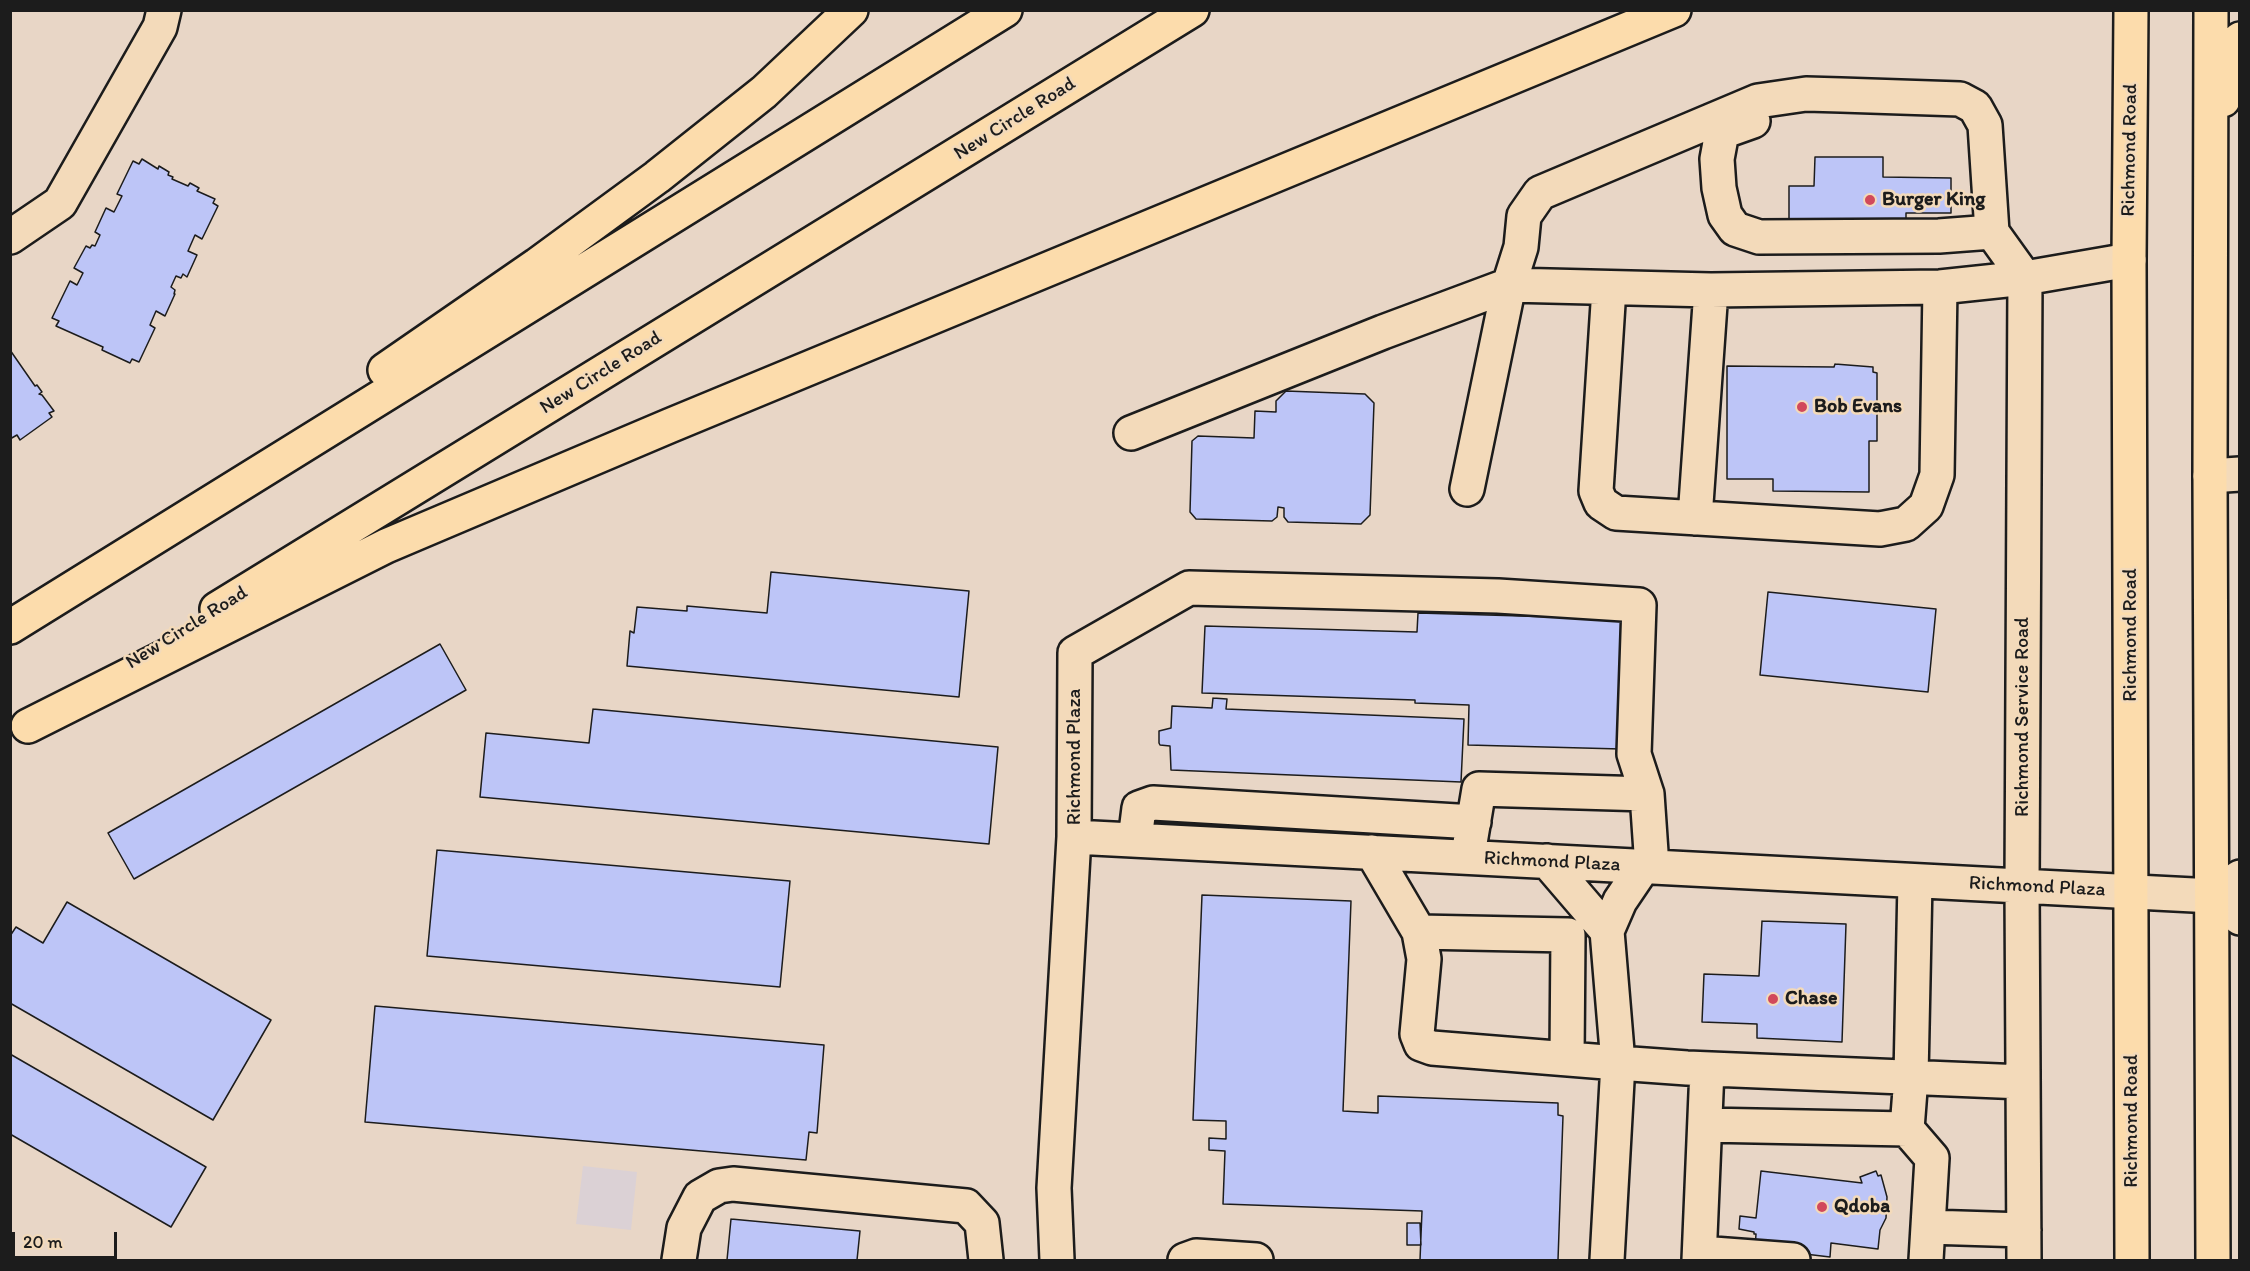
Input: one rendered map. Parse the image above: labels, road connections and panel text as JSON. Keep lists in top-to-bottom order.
{
  "streets": {
    "highway": ["New Circle Road", "Richmond Road"],
    "street": ["Richmond Service Road", "Richmond Plaza"]
  },
  "crossings": [
    ["Richmond Road", "Richmond Plaza"],
    ["Richmond Service Road", "Richmond Plaza"]
  ],
  "places": [
    "Burger King",
    "Bob Evans",
    "Chase",
    "Qdoba"
  ],
  "scale_bar": "20 m"
}
